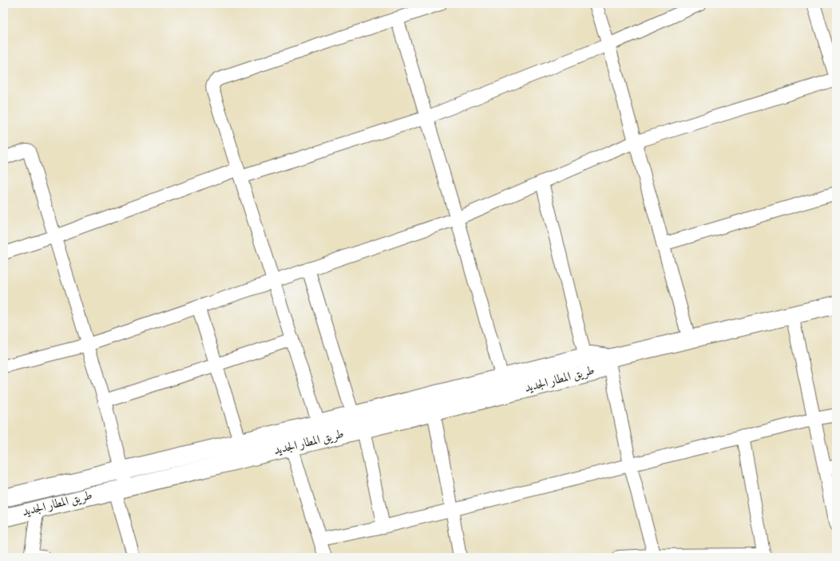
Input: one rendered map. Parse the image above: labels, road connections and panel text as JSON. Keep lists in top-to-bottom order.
{
  "streets": {
    "street": ["طريق المطار الجديد"]
  }
}
